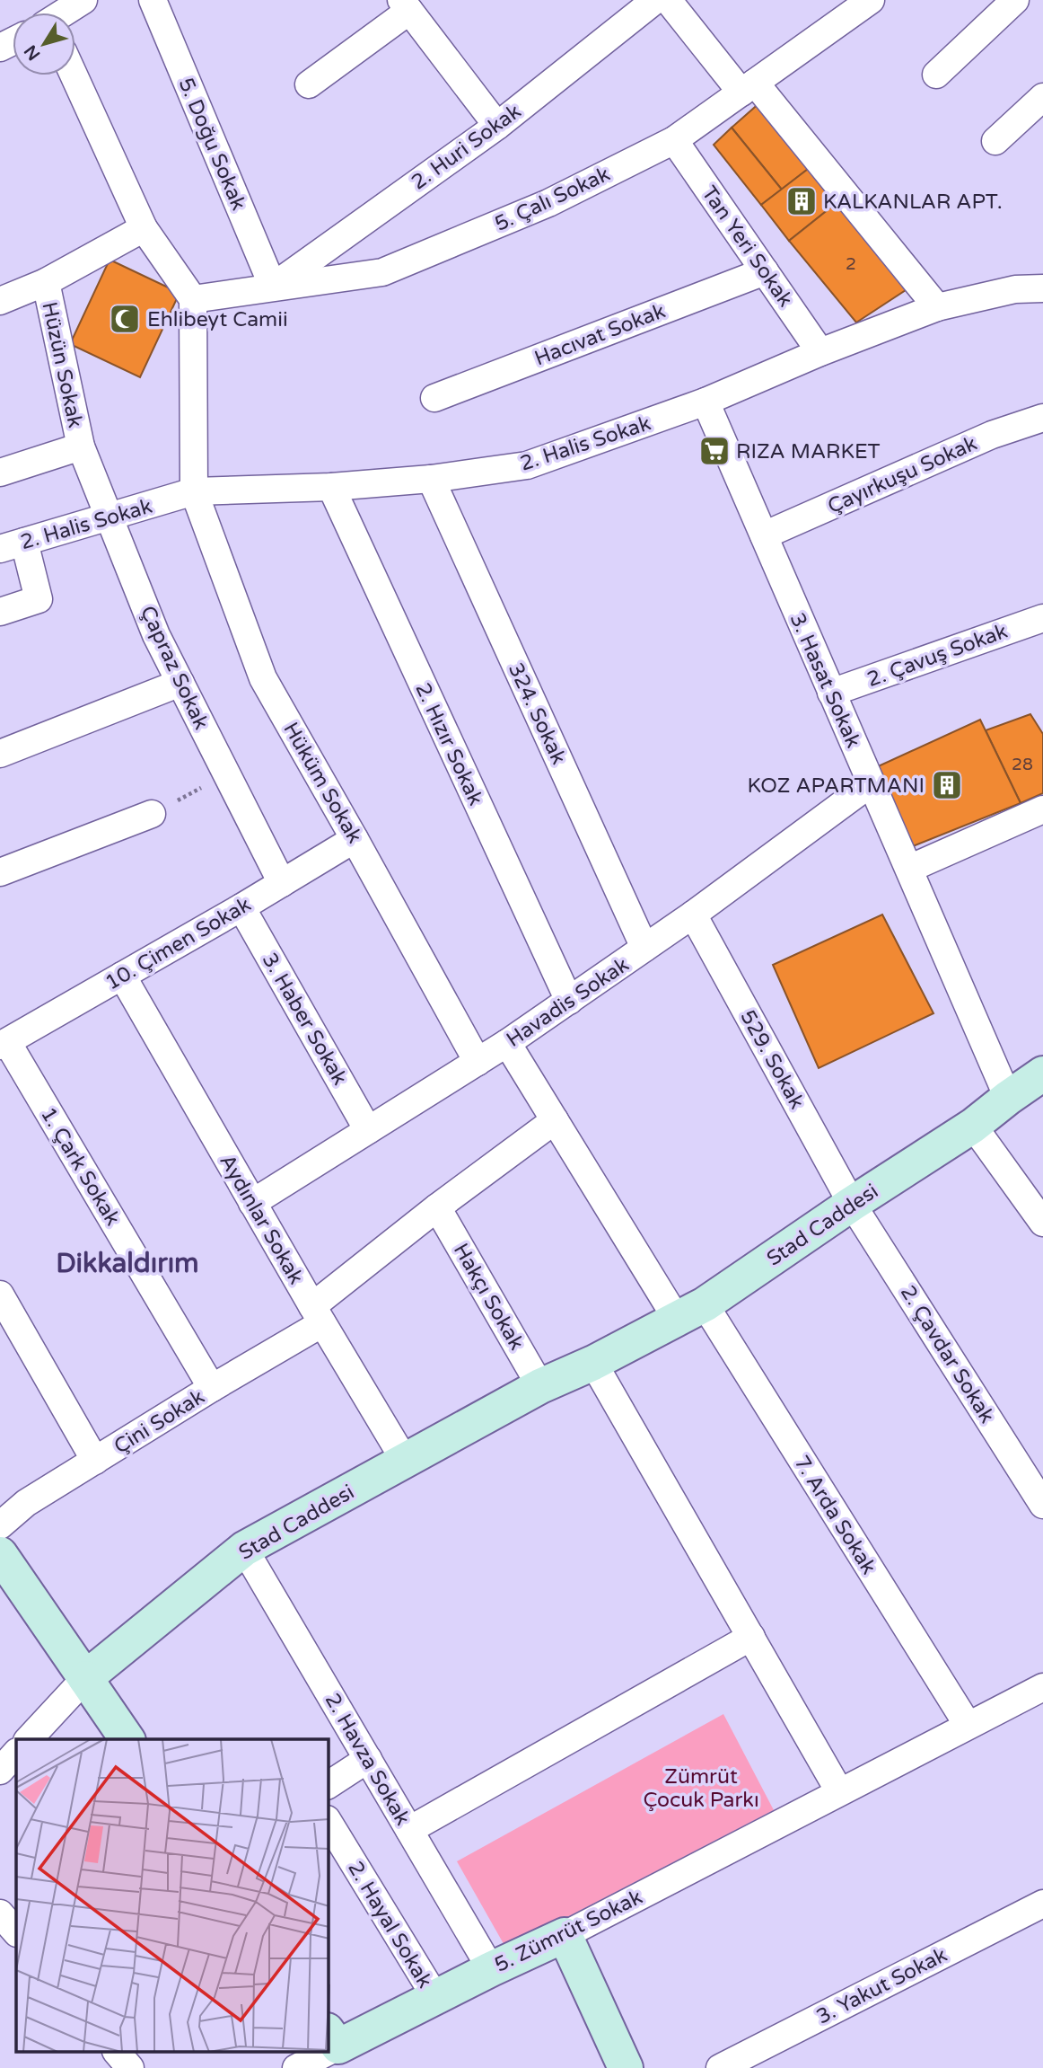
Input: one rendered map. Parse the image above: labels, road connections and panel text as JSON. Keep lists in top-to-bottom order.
{
  "streets": {
    "street": [
      "5. Doğu Sokak",
      "2. Huri Sokak",
      "5. Çalı Sokak",
      "Tan Yeri Sokak",
      "Hacıvat Sokak",
      "Hüzün Sokak",
      "2. Halis Sokak",
      "Çayırkuşu Sokak",
      "2. Çavuş Sokak",
      "Çapraz Sokak",
      "3. Hasat Sokak",
      "324. Sokak",
      "2. Hızır Sokak",
      "Hüküm Sokak",
      "10. Çimen Sokak",
      "Havadis Sokak",
      "3. Haber Sokak",
      "529. Sokak",
      "1. Çark Sokak",
      "Aydınlar Sokak",
      "Stad Caddesi",
      "Hakçı Sokak",
      "2. Çavdar Sokak",
      "Çini Sokak",
      "7. Arda Sokak",
      "2. Havza Sokak",
      "2. Hayal Sokak",
      "5. Zümrüt Sokak",
      "3. Yakut Sokak"
    ]
  },
  "crossings": [
    ["5. Doğu Sokak", "2. Huri Sokak"],
    ["5. Doğu Sokak", "5. Çalı Sokak"],
    ["2. Huri Sokak", "5. Çalı Sokak"],
    ["5. Çalı Sokak", "Tan Yeri Sokak"],
    ["Tan Yeri Sokak", "Hacıvat Sokak"],
    ["Tan Yeri Sokak", "2. Halis Sokak"],
    ["Hüzün Sokak", "Çapraz Sokak"],
    ["2. Halis Sokak", "Çapraz Sokak"],
    ["2. Halis Sokak", "3. Hasat Sokak"],
    ["2. Halis Sokak", "324. Sokak"],
    ["2. Halis Sokak", "2. Hızır Sokak"],
    ["2. Halis Sokak", "Hüküm Sokak"],
    ["Çayırkuşu Sokak", "3. Hasat Sokak"],
    ["2. Çavuş Sokak", "3. Hasat Sokak"],
    ["Çapraz Sokak", "10. Çimen Sokak"],
    ["3. Hasat Sokak", "Havadis Sokak"],
    ["3. Hasat Sokak", "Stad Caddesi"],
    ["324. Sokak", "Havadis Sokak"],
    ["2. Hızır Sokak", "Havadis Sokak"],
    ["Hüküm Sokak", "10. Çimen Sokak"],
    ["Hüküm Sokak", "Havadis Sokak"],
    ["10. Çimen Sokak", "3. Haber Sokak"],
    ["10. Çimen Sokak", "1. Çark Sokak"],
    ["10. Çimen Sokak", "Aydınlar Sokak"],
    ["Havadis Sokak", "3. Haber Sokak"],
    ["Havadis Sokak", "529. Sokak"],
    ["Havadis Sokak", "Aydınlar Sokak"],
    ["Havadis Sokak", "7. Arda Sokak"],
    ["529. Sokak", "Stad Caddesi"],
    ["529. Sokak", "2. Çavdar Sokak"],
    ["1. Çark Sokak", "Çini Sokak"],
    ["Aydınlar Sokak", "Stad Caddesi"],
    ["Aydınlar Sokak", "Çini Sokak"],
    ["Stad Caddesi", "Hakçı Sokak"],
    ["Stad Caddesi", "2. Çavdar Sokak"],
    ["Stad Caddesi", "7. Arda Sokak"],
    ["Stad Caddesi", "2. Havza Sokak"],
    ["Hakçı Sokak", "Çini Sokak"],
    ["Çini Sokak", "7. Arda Sokak"],
    ["7. Arda Sokak", "5. Zümrüt Sokak"],
    ["2. Havza Sokak", "5. Zümrüt Sokak"],
    ["2. Hayal Sokak", "5. Zümrüt Sokak"]
  ],
  "districts": ["Dikkaldırım"],
  "parks": ["Zümrüt Çocuk Parkı"],
  "places": {
    "building": ["KALKANLAR APT.", "KOZ APARTMANI"],
    "mosque": ["Ehlibeyt Camii"],
    "supermarket": ["RIZA MARKET"]
  },
  "house_numbers": ["2", "28"],
  "north": "bottom left"
}
